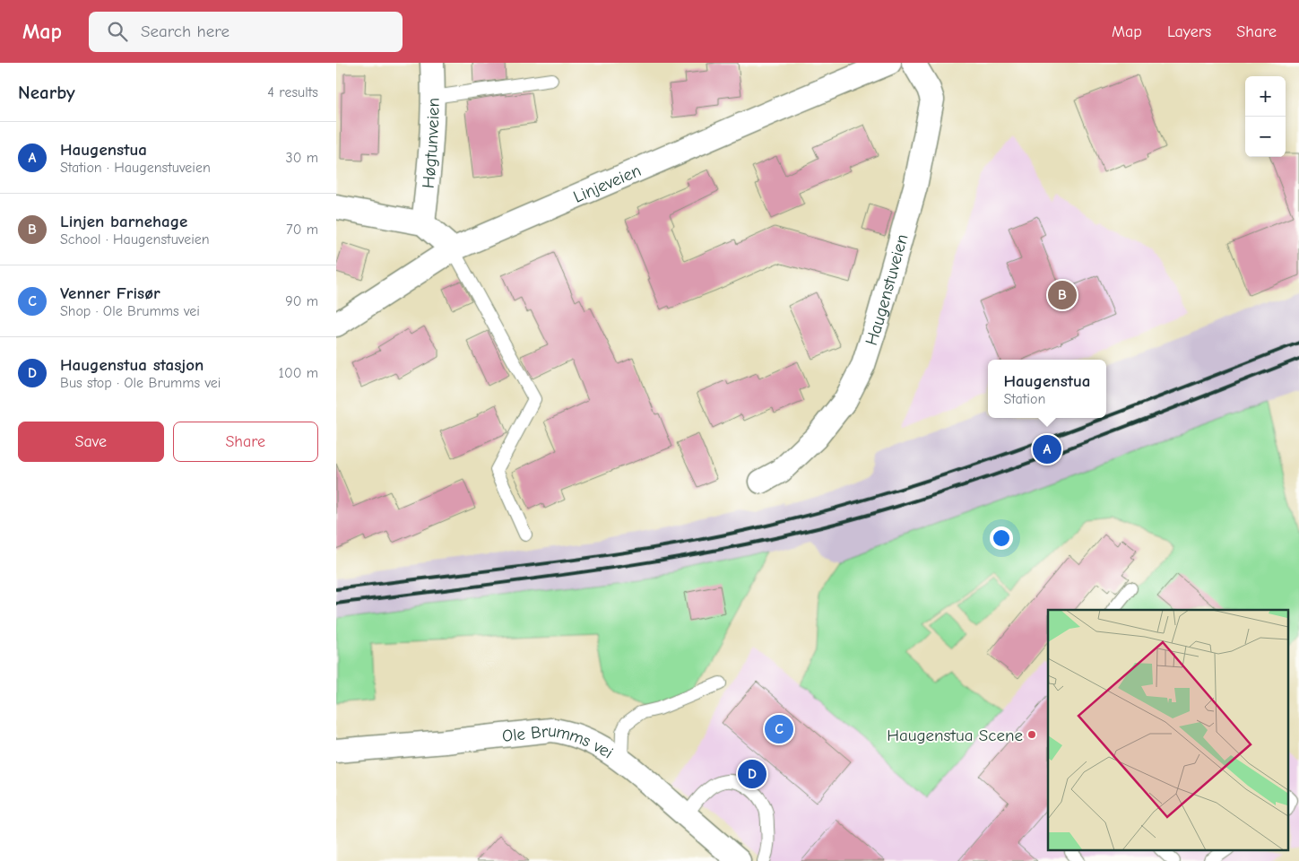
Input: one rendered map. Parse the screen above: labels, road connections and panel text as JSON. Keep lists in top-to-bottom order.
{
  "streets": {
    "street": [
      "Høgtunveien",
      "Linjeveien",
      "Haugenstuveien",
      "Ole Brumms vei"
    ]
  },
  "places": ["Haugenstua Scene"],
  "page": {
    "header": "Map",
    "search": "Search here",
    "nav": ["Map", "Layers", "Share"],
    "heading": ["Nearby", "4 results"],
    "map_buttons": ["+", "−"],
    "list": [
      {
        "mark": "A",
        "name": "Haugenstua",
        "note": "Station · Haugenstuveien",
        "value": "30 m"
      },
      {
        "mark": "B",
        "name": "Linjen barnehage",
        "note": "School · Haugenstuveien",
        "value": "70 m"
      },
      {
        "mark": "C",
        "name": "Venner Frisør",
        "note": "Shop · Ole Brumms vei",
        "value": "90 m"
      },
      {
        "mark": "D",
        "name": "Haugenstua stasjon",
        "note": "Bus stop · Ole Brumms vei",
        "value": "100 m"
      }
    ],
    "pins": [
      "B",
      "A",
      "C",
      "D"
    ],
    "popup": ["Haugenstua", "Station"],
    "buttons": ["Save", "Share"]
  }
}
